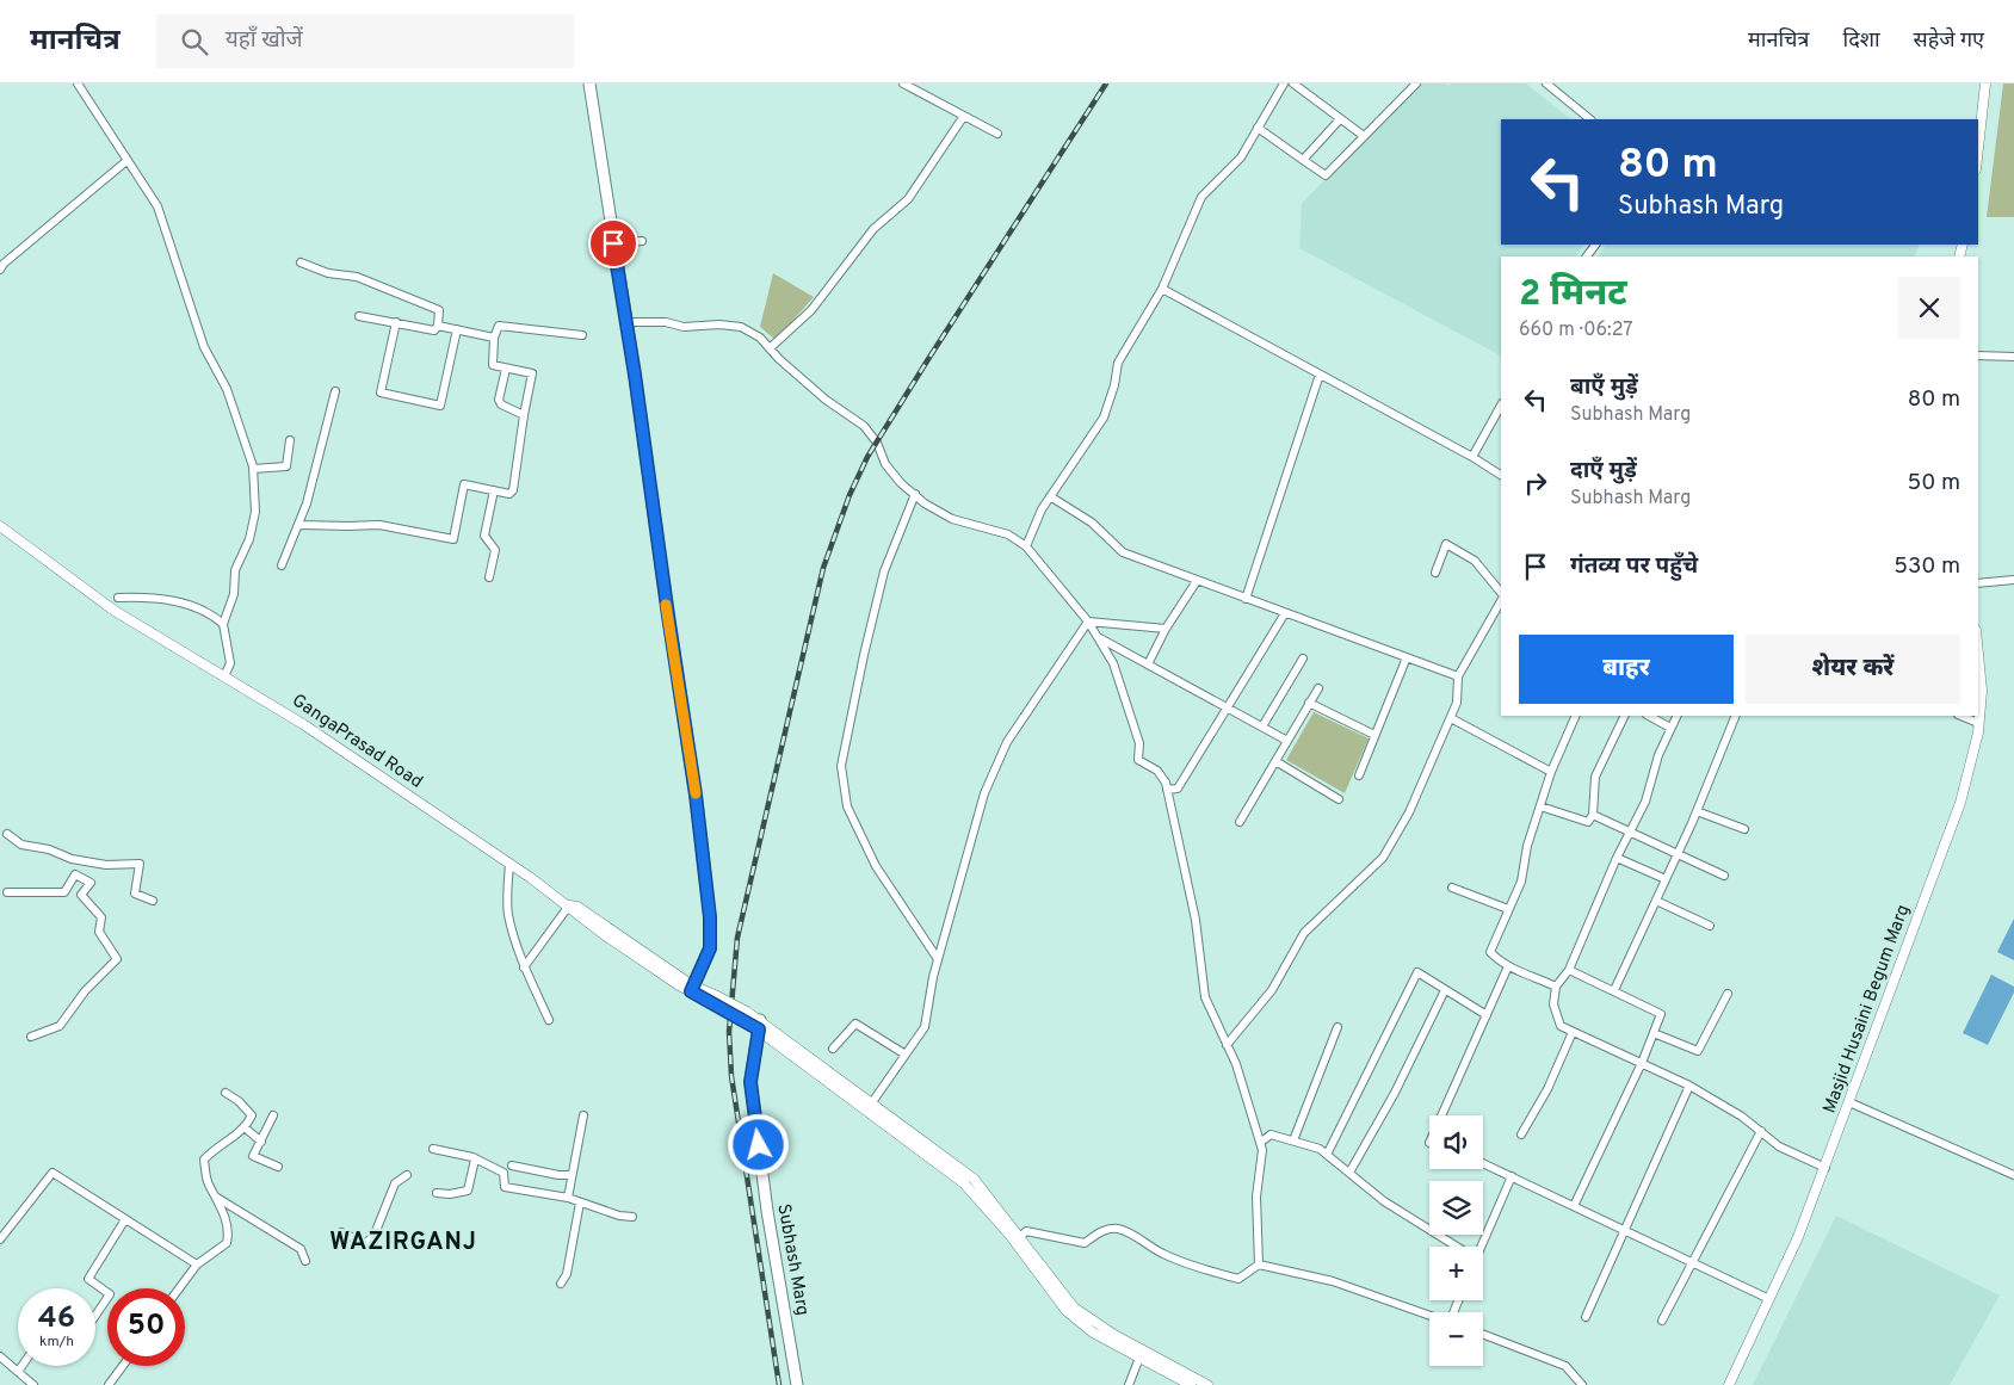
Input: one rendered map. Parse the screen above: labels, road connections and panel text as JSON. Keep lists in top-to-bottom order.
{
  "streets": {
    "main road": ["Subhash Marg"],
    "street": ["GangaPrasad Road", "Masjid Husaini Begum Marg"]
  },
  "districts": ["WAZIRGANJ"],
  "page": {
    "header": "मानचित्र",
    "search": "यहाँ खोजें",
    "nav": ["मानचित्र", "दिशा", "सहेजे गए"],
    "turn": ["80 m", "Subhash Marg"],
    "heading": ["2 मिनट", "660 m · 06:27"],
    "list": [
      {
        "name": "बाएँ मुड़ें",
        "note": "Subhash Marg",
        "value": "80 m"
      },
      {
        "name": "दाएँ मुड़ें",
        "note": "Subhash Marg",
        "value": "50 m"
      },
      {
        "name": "गंतव्य पर पहुँचे",
        "value": "530 m"
      }
    ],
    "buttons": ["बाहर", "शेयर करें"],
    "map_buttons": ["+", "−"],
    "speed": "46 km/h",
    "limit": "50"
  }
}
